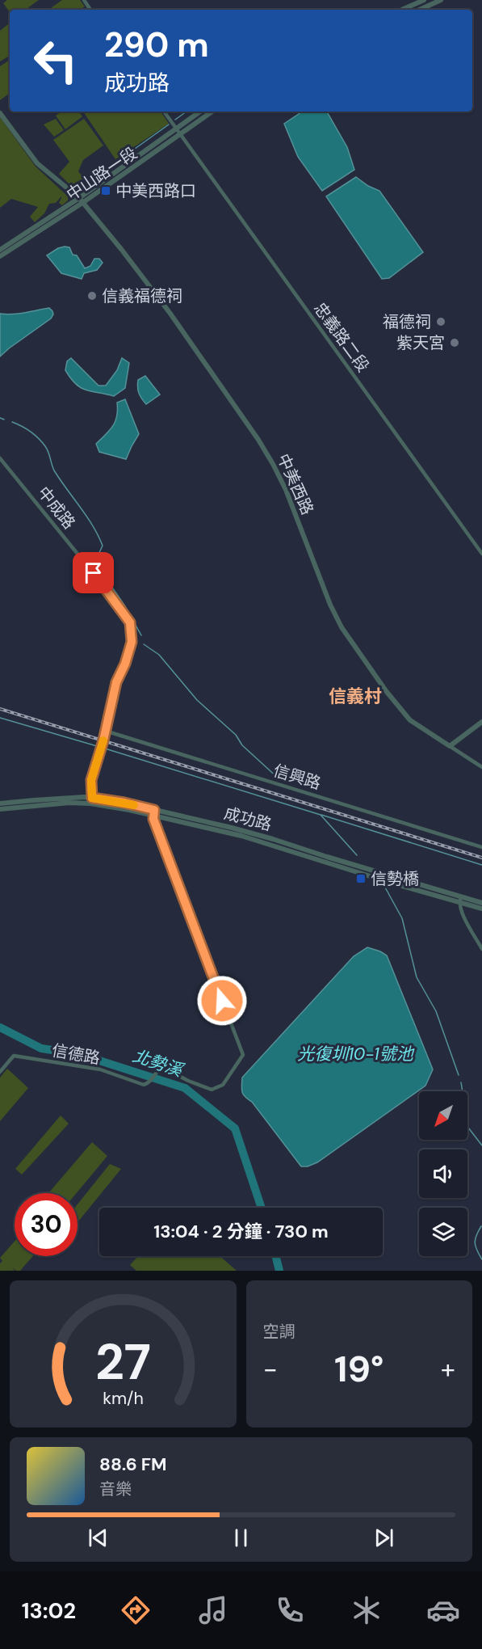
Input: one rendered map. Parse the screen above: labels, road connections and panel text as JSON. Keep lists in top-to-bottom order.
{
  "streets": {
    "street": [
      "中山路一段",
      "忠義路二段",
      "中美西路",
      "中成路",
      "信興路",
      "成功路",
      "信德路"
    ]
  },
  "crossings": [
    ["中山路一段", "忠義路二段"],
    ["中山路一段", "中美西路"],
    ["中成路", "信興路"],
    ["中成路", "成功路"],
    ["成功路", "信德路"]
  ],
  "districts": ["信義村"],
  "water": ["光復圳10-1號池", "北勢溪"],
  "places": {
    "transit": ["中美西路口", "信勢橋"],
    "other": ["信義福德祠", "福德祠", "紫天宮"]
  },
  "north": "bottom left",
  "page": {
    "turn": ["290 m", "成功路"],
    "limit": "30",
    "trip": "13:04 · 2 分鐘 · 730 m",
    "tile": "空調",
    "heat": ["−", "19°", "+"],
    "song": ["88.6 FM", "音樂"],
    "tabs": "13:02",
    "gauge": ["27", "km/h"]
  }
}
